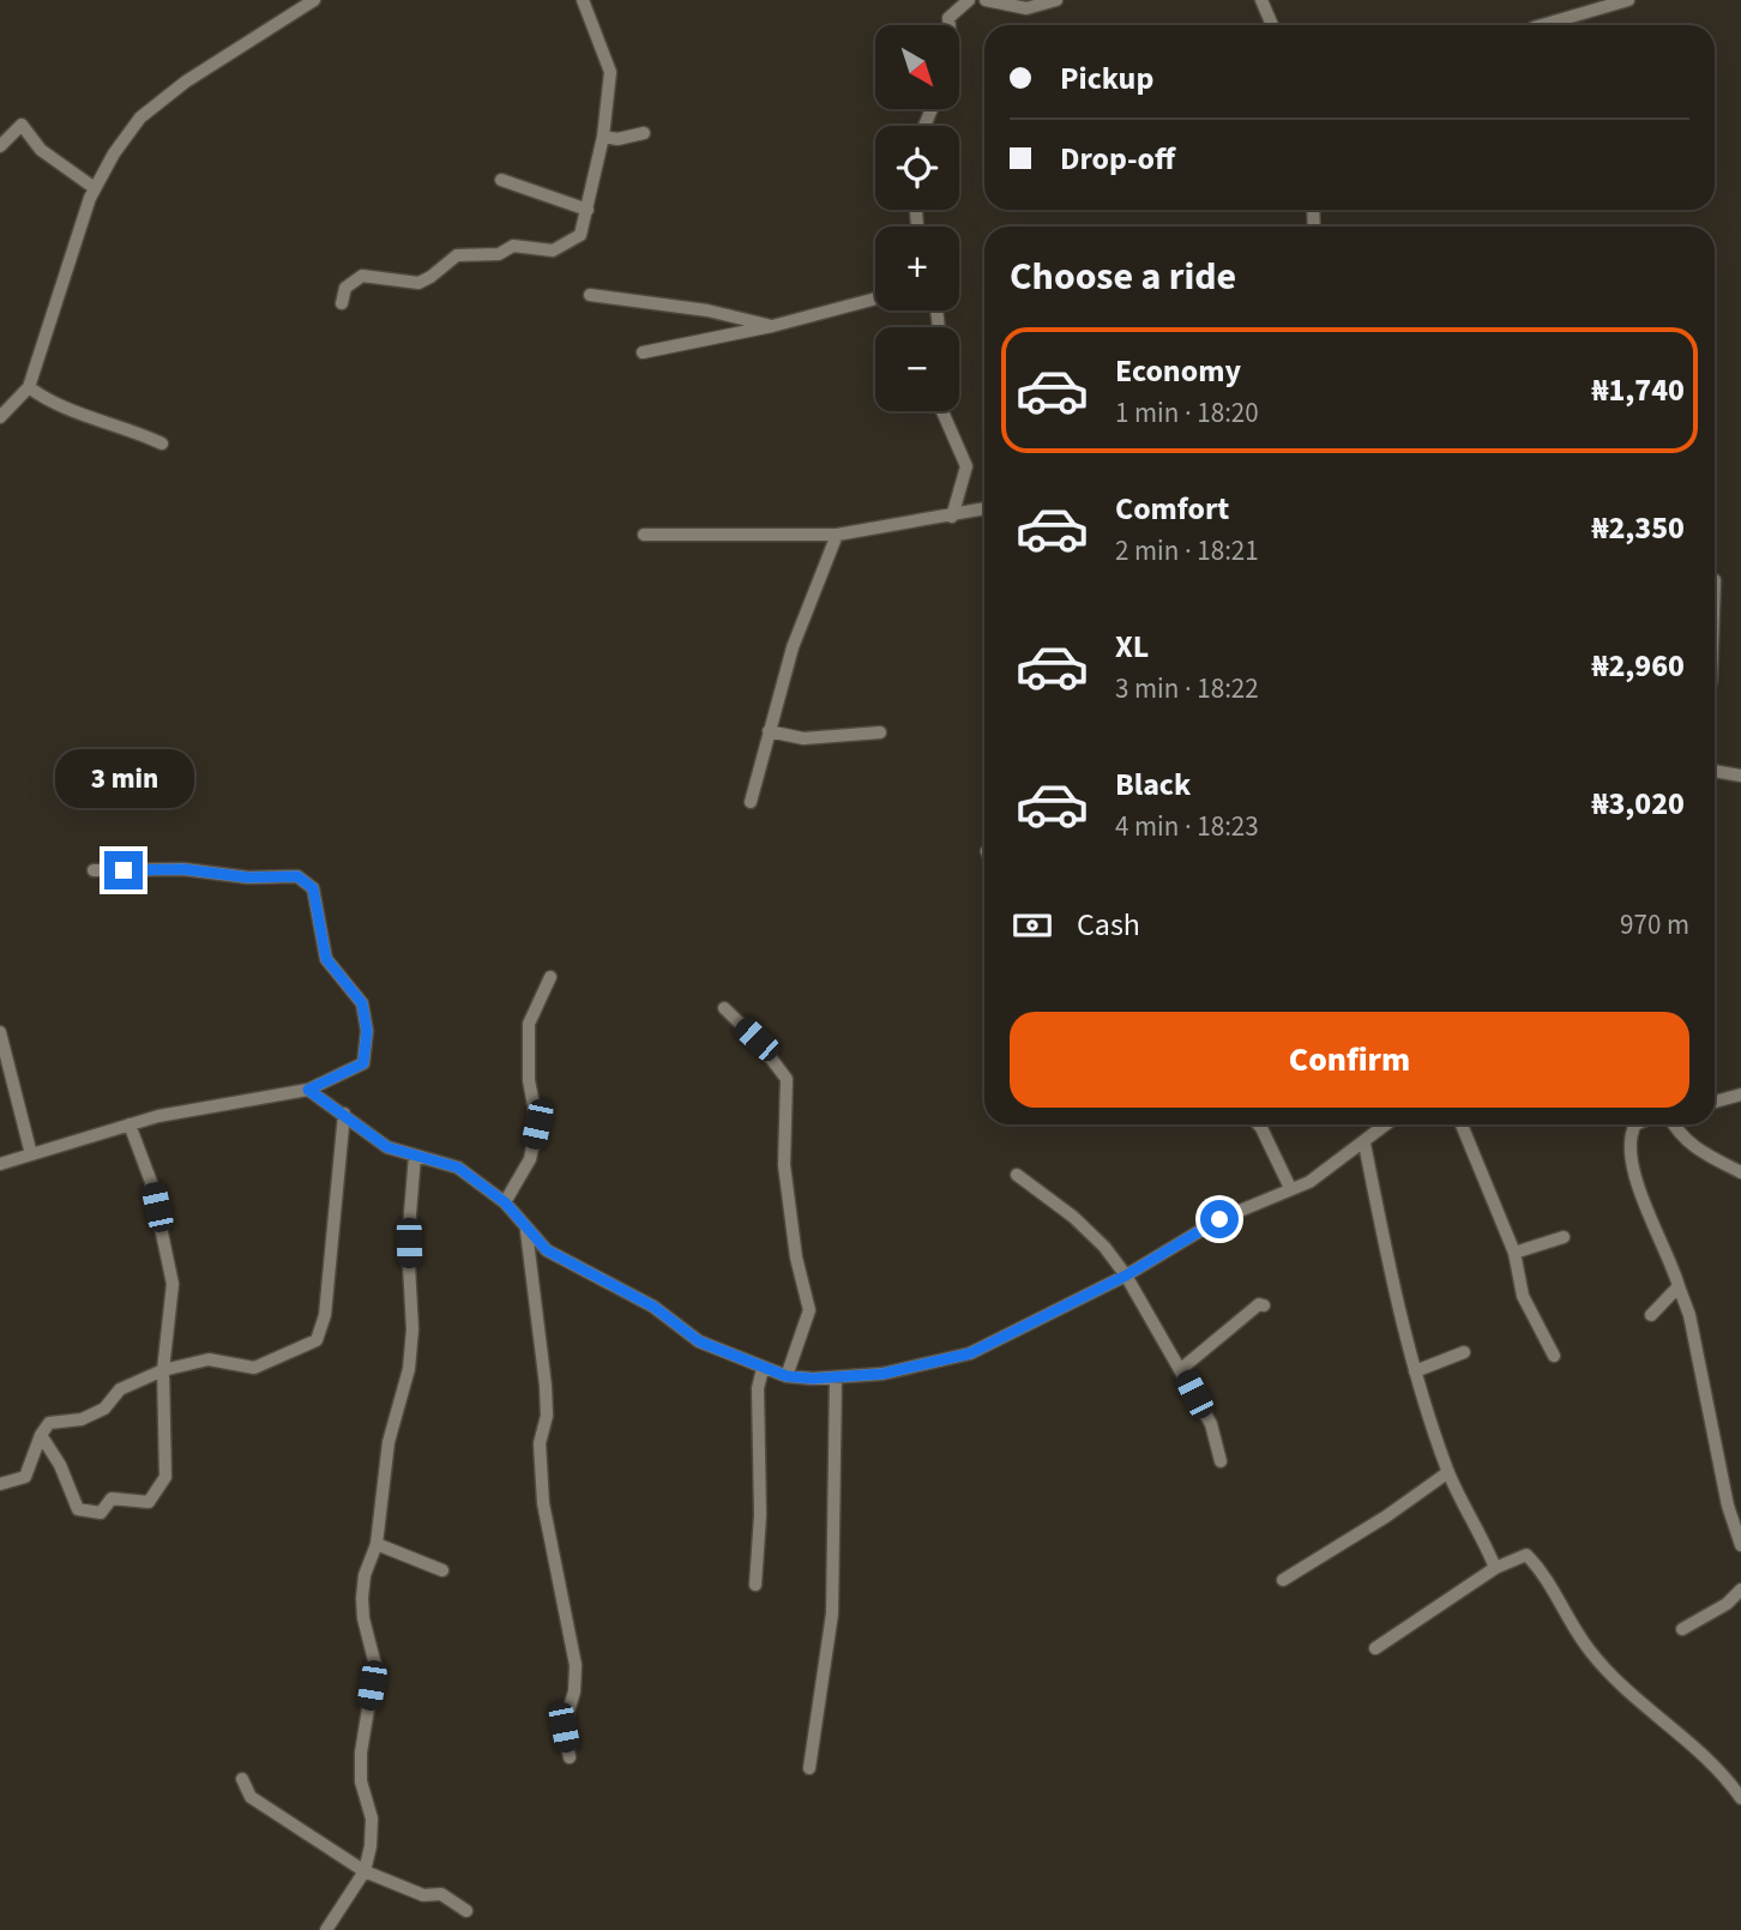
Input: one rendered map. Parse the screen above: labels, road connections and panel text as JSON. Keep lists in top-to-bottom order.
{
  "north": "bottom right",
  "page": {
    "map_buttons": ["+", "−"],
    "banner": ["Pickup", "Drop-off"],
    "heading": "Choose a ride",
    "list": [
      {
        "name": "Economy",
        "note": "1 min · 18:20",
        "value": "₦1,740"
      },
      {
        "name": "Comfort",
        "note": "2 min · 18:21",
        "value": "₦2,350"
      },
      {
        "name": "XL",
        "note": "3 min · 18:22",
        "value": "₦2,960"
      },
      {
        "name": "Black",
        "note": "4 min · 18:23",
        "value": "₦3,020"
      }
    ],
    "bubble": "3 min",
    "pay": ["Cash", "970 m"],
    "buttons": "Confirm"
  }
}
